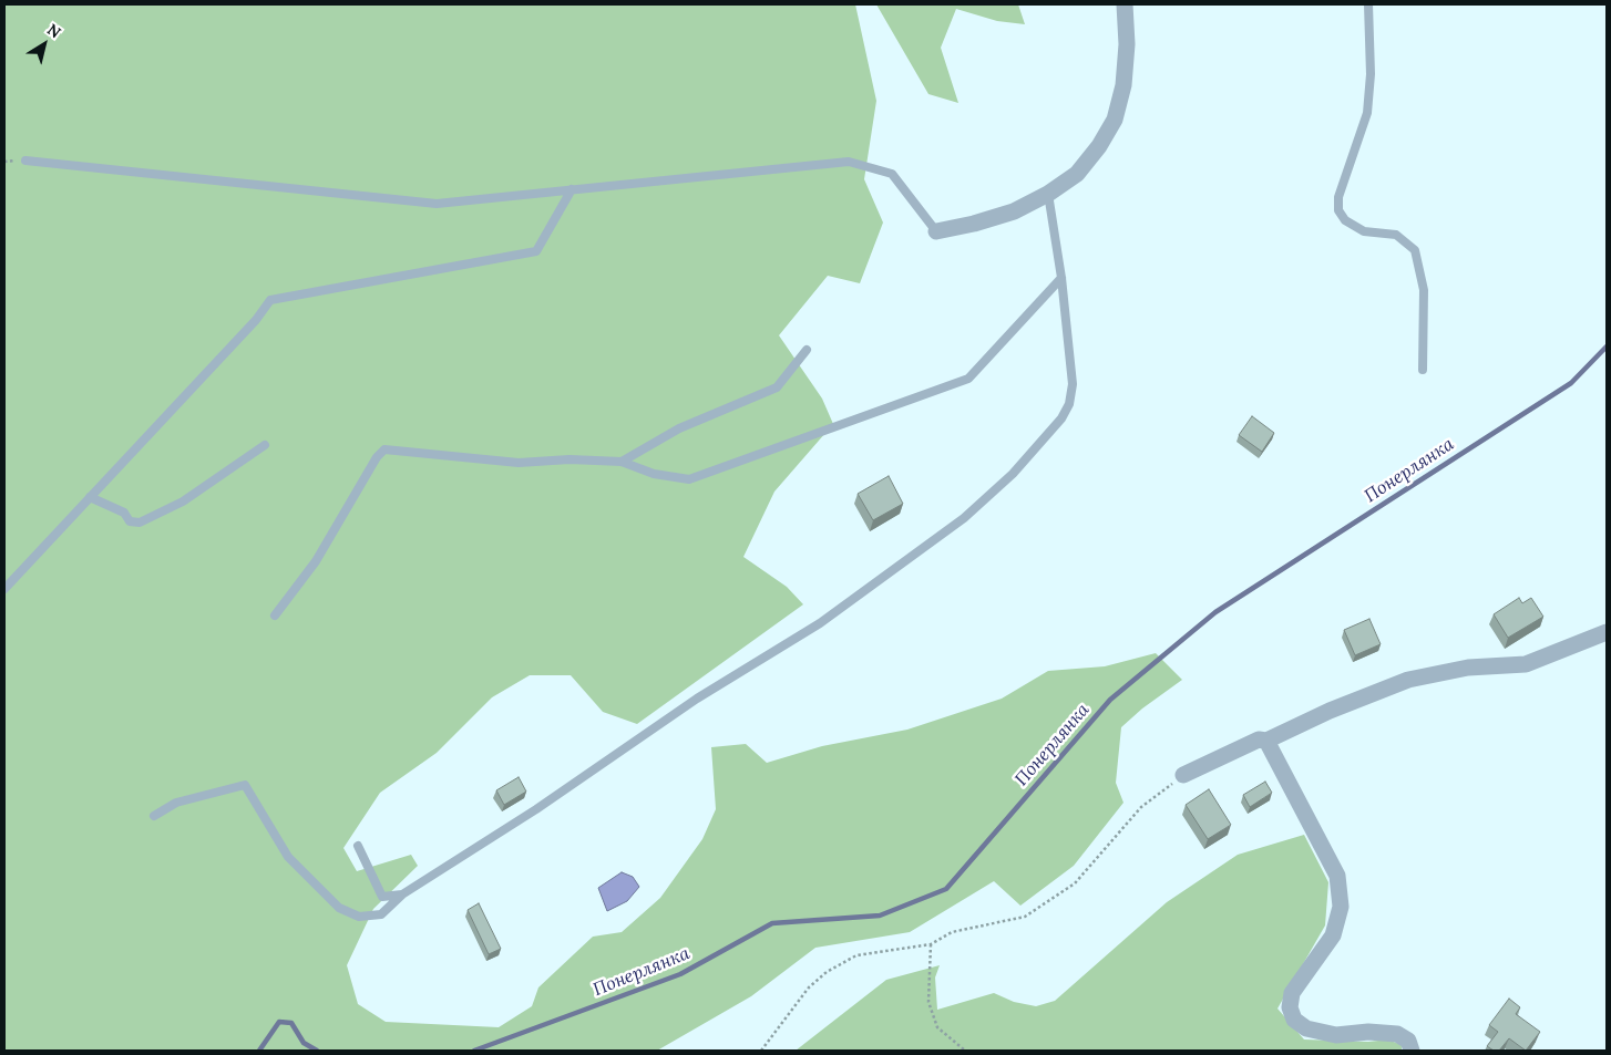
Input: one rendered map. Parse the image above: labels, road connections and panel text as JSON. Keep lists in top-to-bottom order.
{
  "water": ["Понерлянка"],
  "north": "top right"
}
